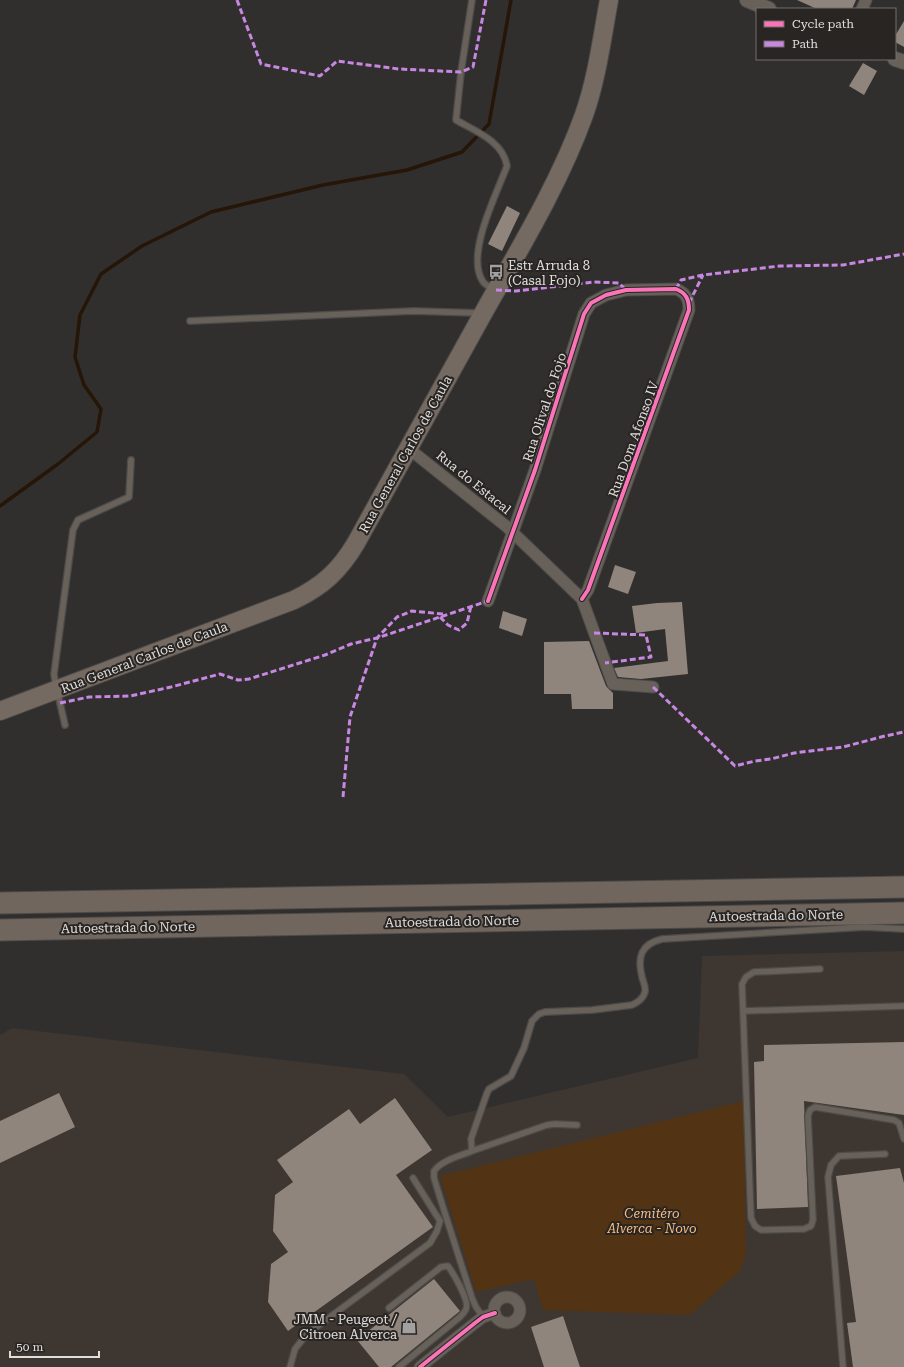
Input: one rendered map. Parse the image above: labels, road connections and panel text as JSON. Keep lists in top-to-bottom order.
{
  "streets": {
    "highway": ["Autoestrada do Norte"],
    "main road": ["Rua General Carlos de Caula"],
    "street": ["Rua Olival do Fojo", "Rua Dom Afonso IV", "Rua do Estacal"]
  },
  "crossings": [
    ["Rua Olival do Fojo", "Rua Dom Afonso IV"],
    ["Rua Olival do Fojo", "Rua do Estacal"],
    ["Rua Dom Afonso IV", "Rua do Estacal"],
    ["Rua General Carlos de Caula", "Rua do Estacal"]
  ],
  "parks": ["Cemitéro Alverca - Novo"],
  "places": {
    "bus stop": ["Estr Arruda 8 (Casal Fojo)"],
    "shop": ["JMM - Peugeot / Citroen Alverca"]
  },
  "legend": ["Cycle path", "Path"],
  "scale_bar": "50 m"
}
